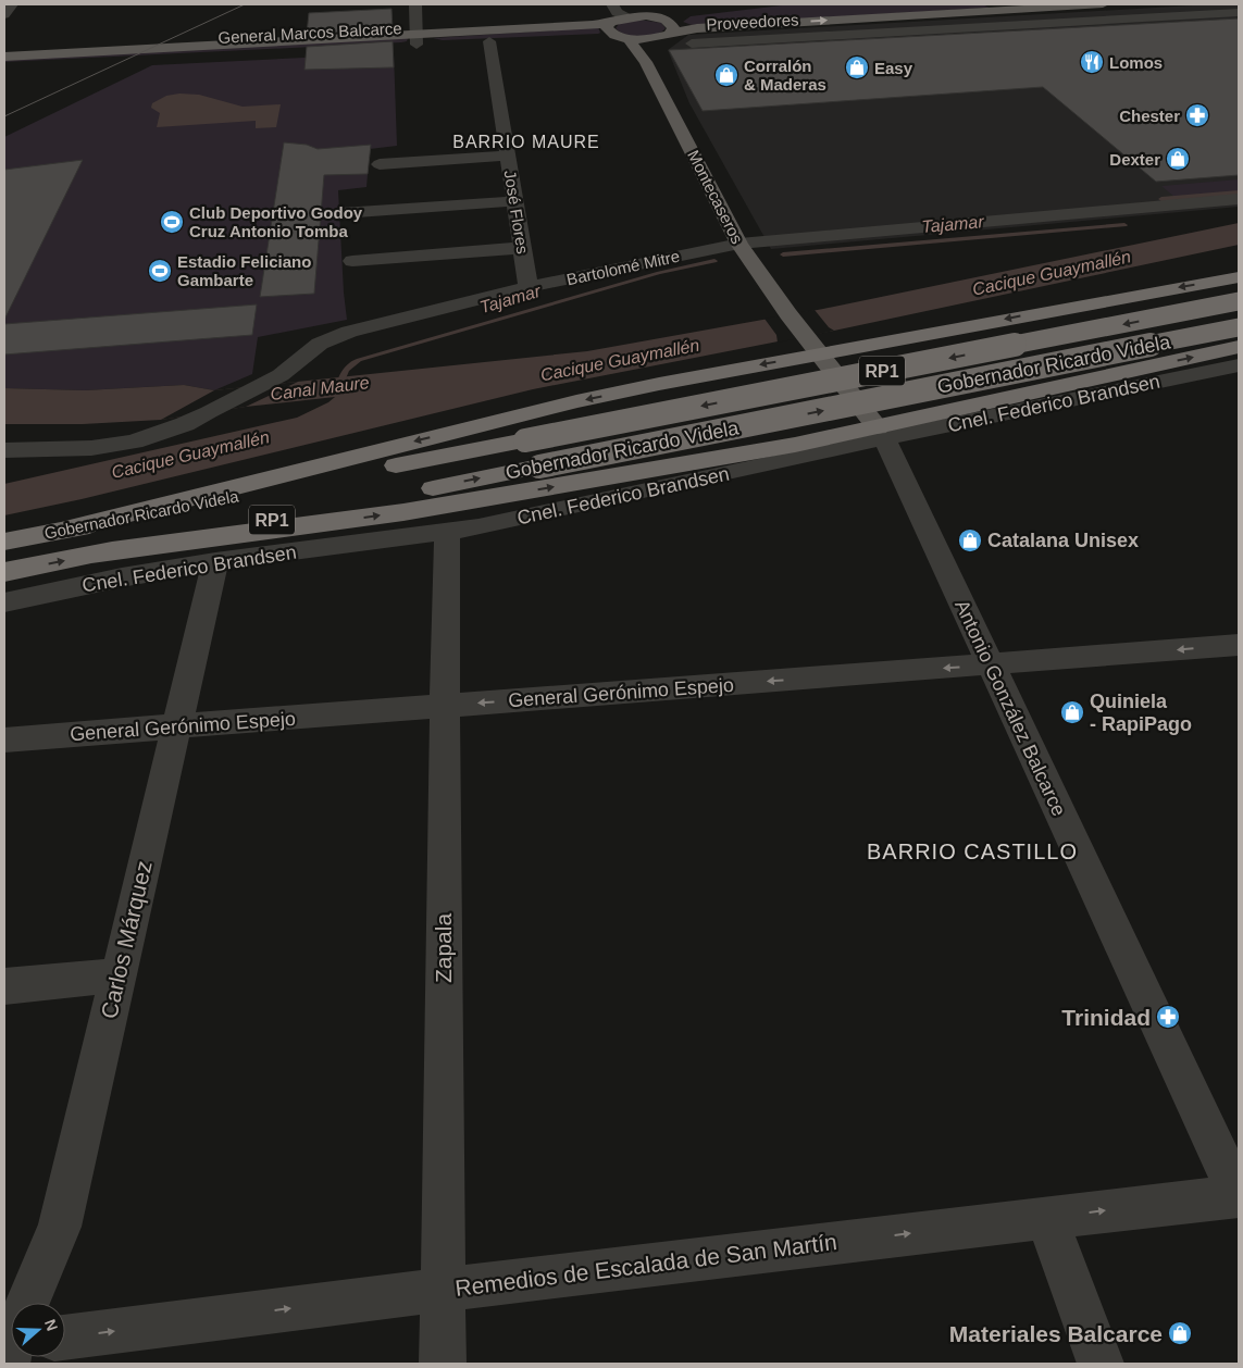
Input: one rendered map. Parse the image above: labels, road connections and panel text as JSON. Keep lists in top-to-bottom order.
{
  "streets": {
    "highway": ["Gobernador Ricardo Videla", "RP1"],
    "main road": ["General Marcos Balcarce", "Montecaseros", "Antonio González Balcarce"],
    "street": [
      "Proveedores",
      "José Flores",
      "Bartolomé Mitre",
      "Cnel. Federico Brandsen",
      "General Gerónimo Espejo",
      "Carlos Márquez",
      "Zapala",
      "Remedios de Escalada de San Martín"
    ]
  },
  "crossings": [
    ["General Marcos Balcarce", "Montecaseros"],
    ["General Marcos Balcarce", "José Flores"],
    ["Montecaseros", "Bartolomé Mitre"],
    ["Montecaseros", "Antonio González Balcarce"],
    ["José Flores", "Bartolomé Mitre"],
    ["Cnel. Federico Brandsen", "Antonio González Balcarce"],
    ["Cnel. Federico Brandsen", "Carlos Márquez"],
    ["Cnel. Federico Brandsen", "Zapala"],
    ["General Gerónimo Espejo", "Antonio González Balcarce"],
    ["General Gerónimo Espejo", "Carlos Márquez"],
    ["General Gerónimo Espejo", "Zapala"],
    ["Antonio González Balcarce", "Remedios de Escalada de San Martín"],
    ["Zapala", "Remedios de Escalada de San Martín"]
  ],
  "one_way": ["General Gerónimo Espejo", "Remedios de Escalada de San Martín"],
  "districts": ["BARRIO MAURE", "BARRIO CASTILLO"],
  "water": ["Tajamar", "Cacique Guaymallén", "Canal Maure"],
  "places": {
    "restaurant": ["Lomos"],
    "shop": [
      "Easy",
      "Corralón & Maderas",
      "Dexter",
      "Catalana Unisex",
      "Quiniela - RapiPago",
      "Materiales Balcarce"
    ],
    "pharmacy": ["Chester", "Trinidad"],
    "sports": ["Club Deportivo Godoy Cruz Antonio Tomba", "Estadio Feliciano Gambarte"]
  },
  "north": "right"
}
